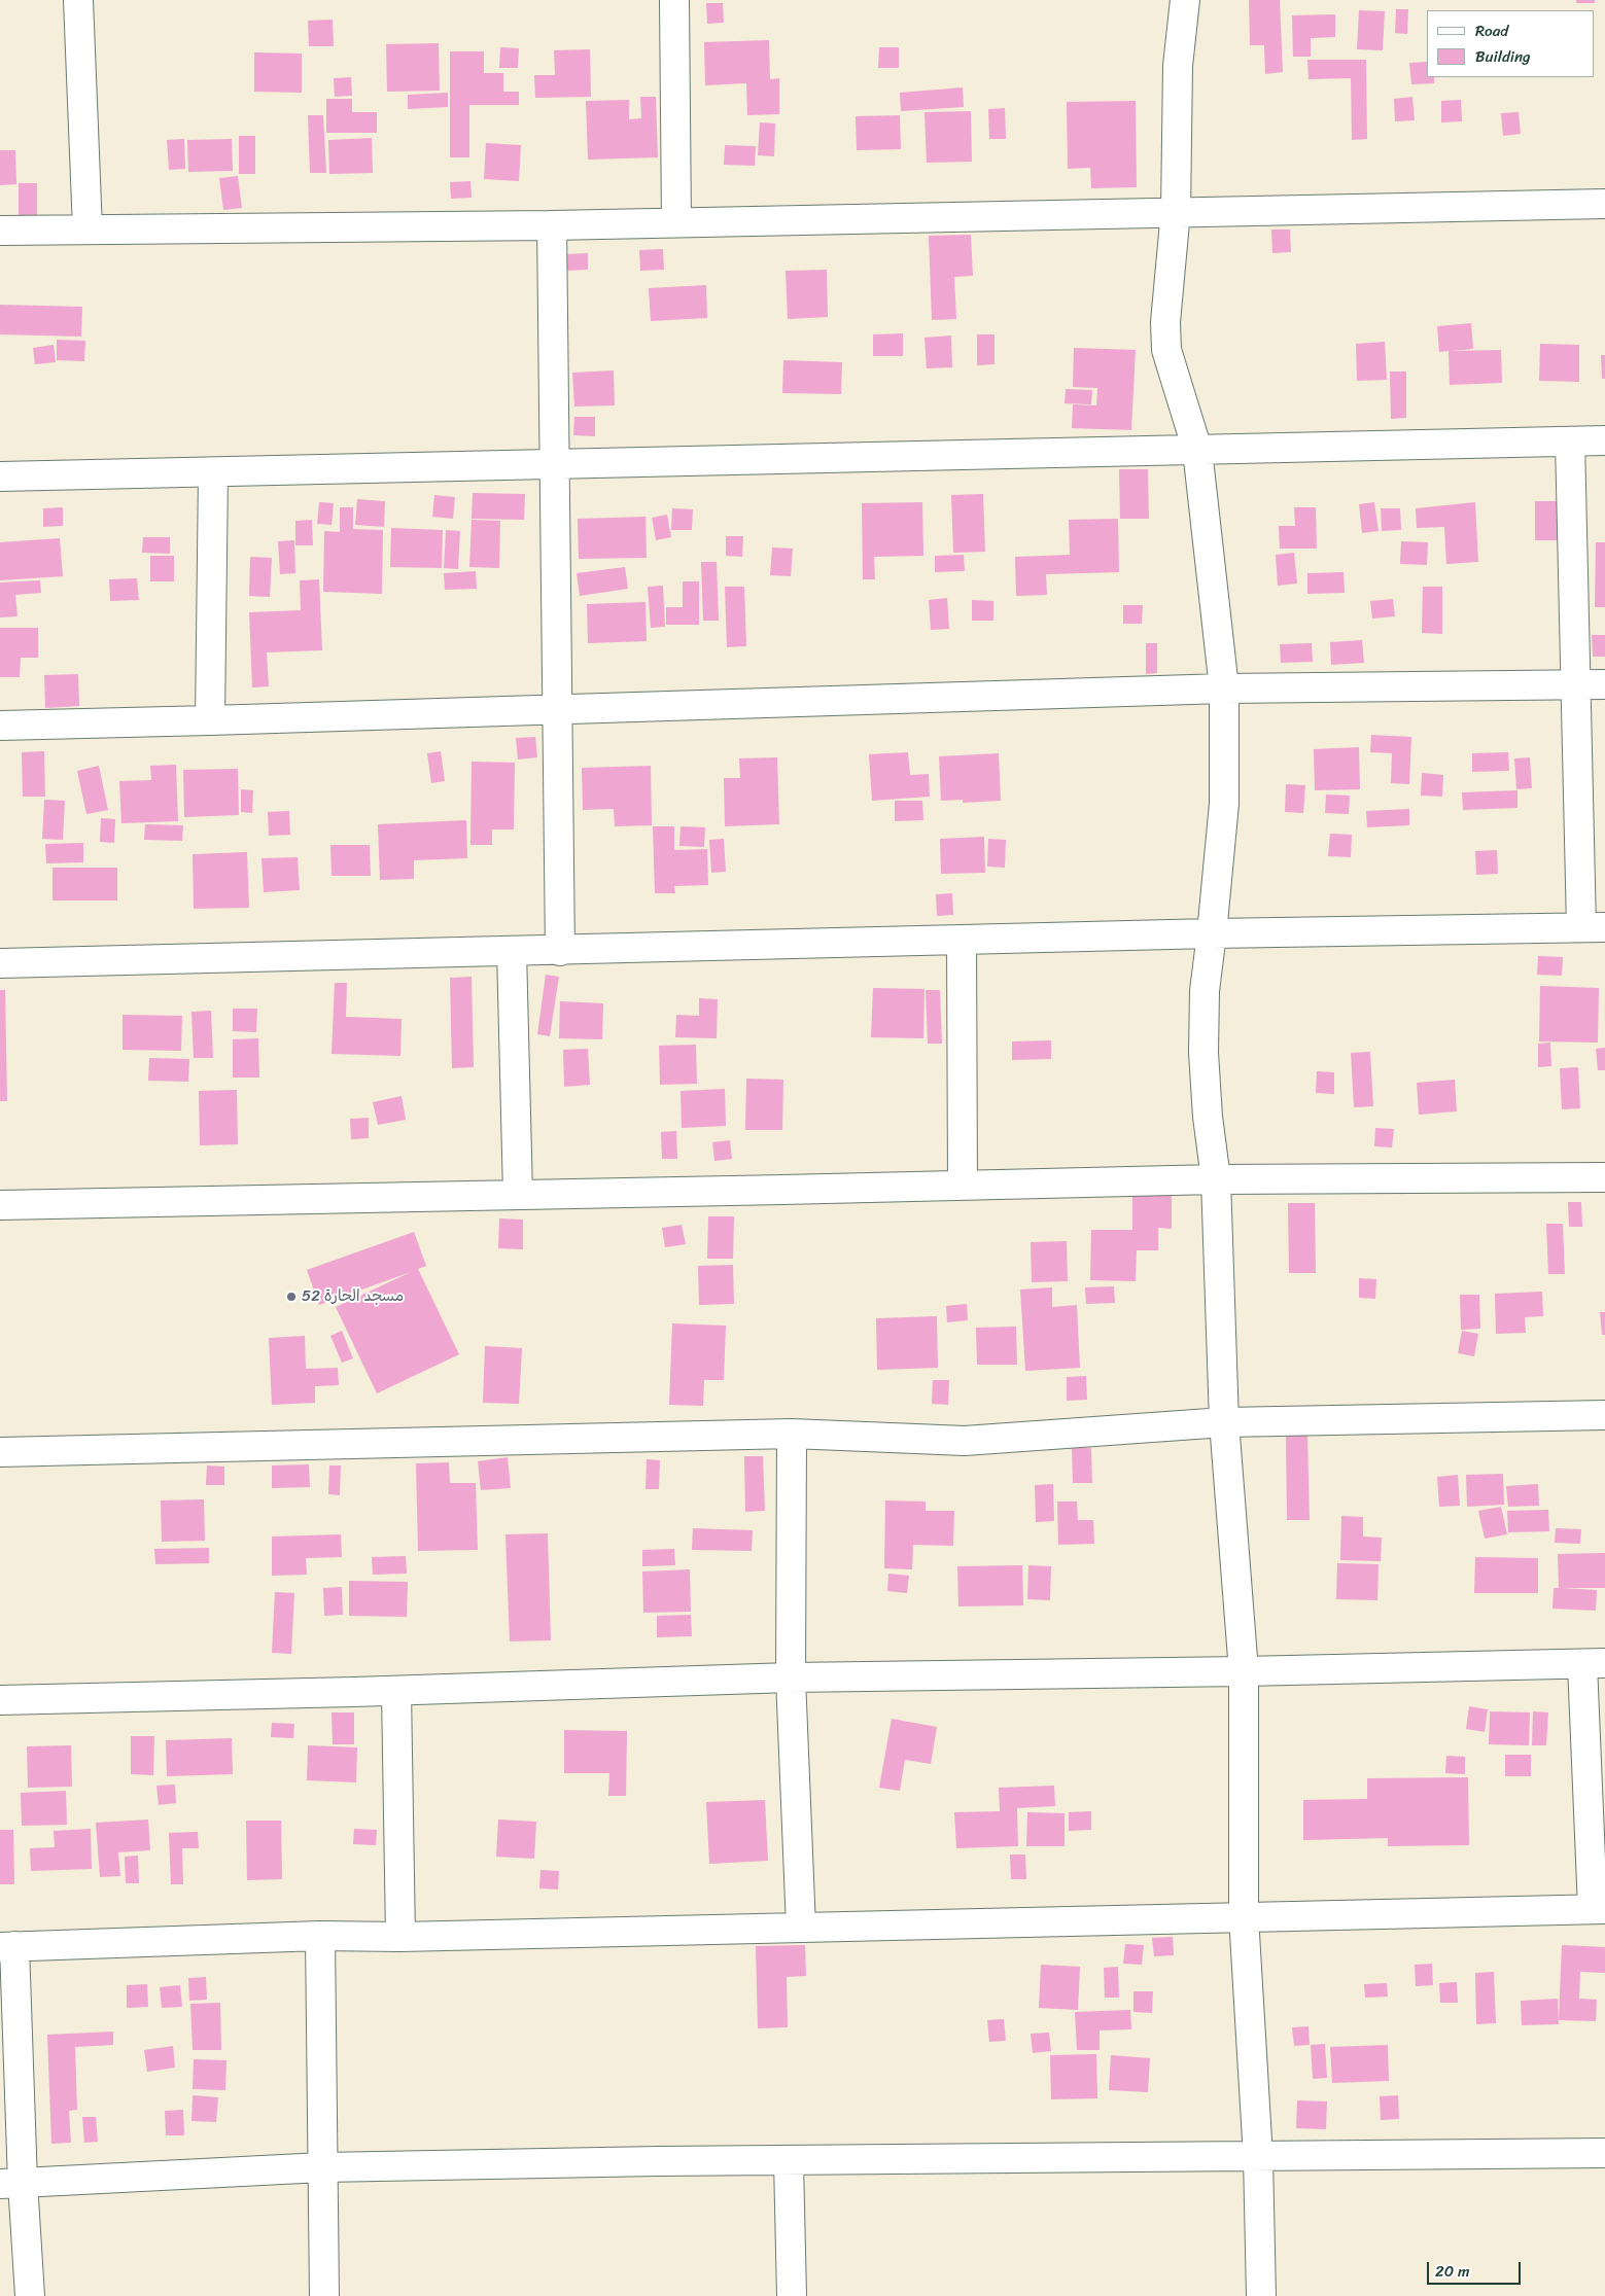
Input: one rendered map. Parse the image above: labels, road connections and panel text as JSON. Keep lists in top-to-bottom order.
{
  "places": ["مسجد الحارة 52"],
  "legend": ["Road", "Building"],
  "scale_bar": "20 m"
}
